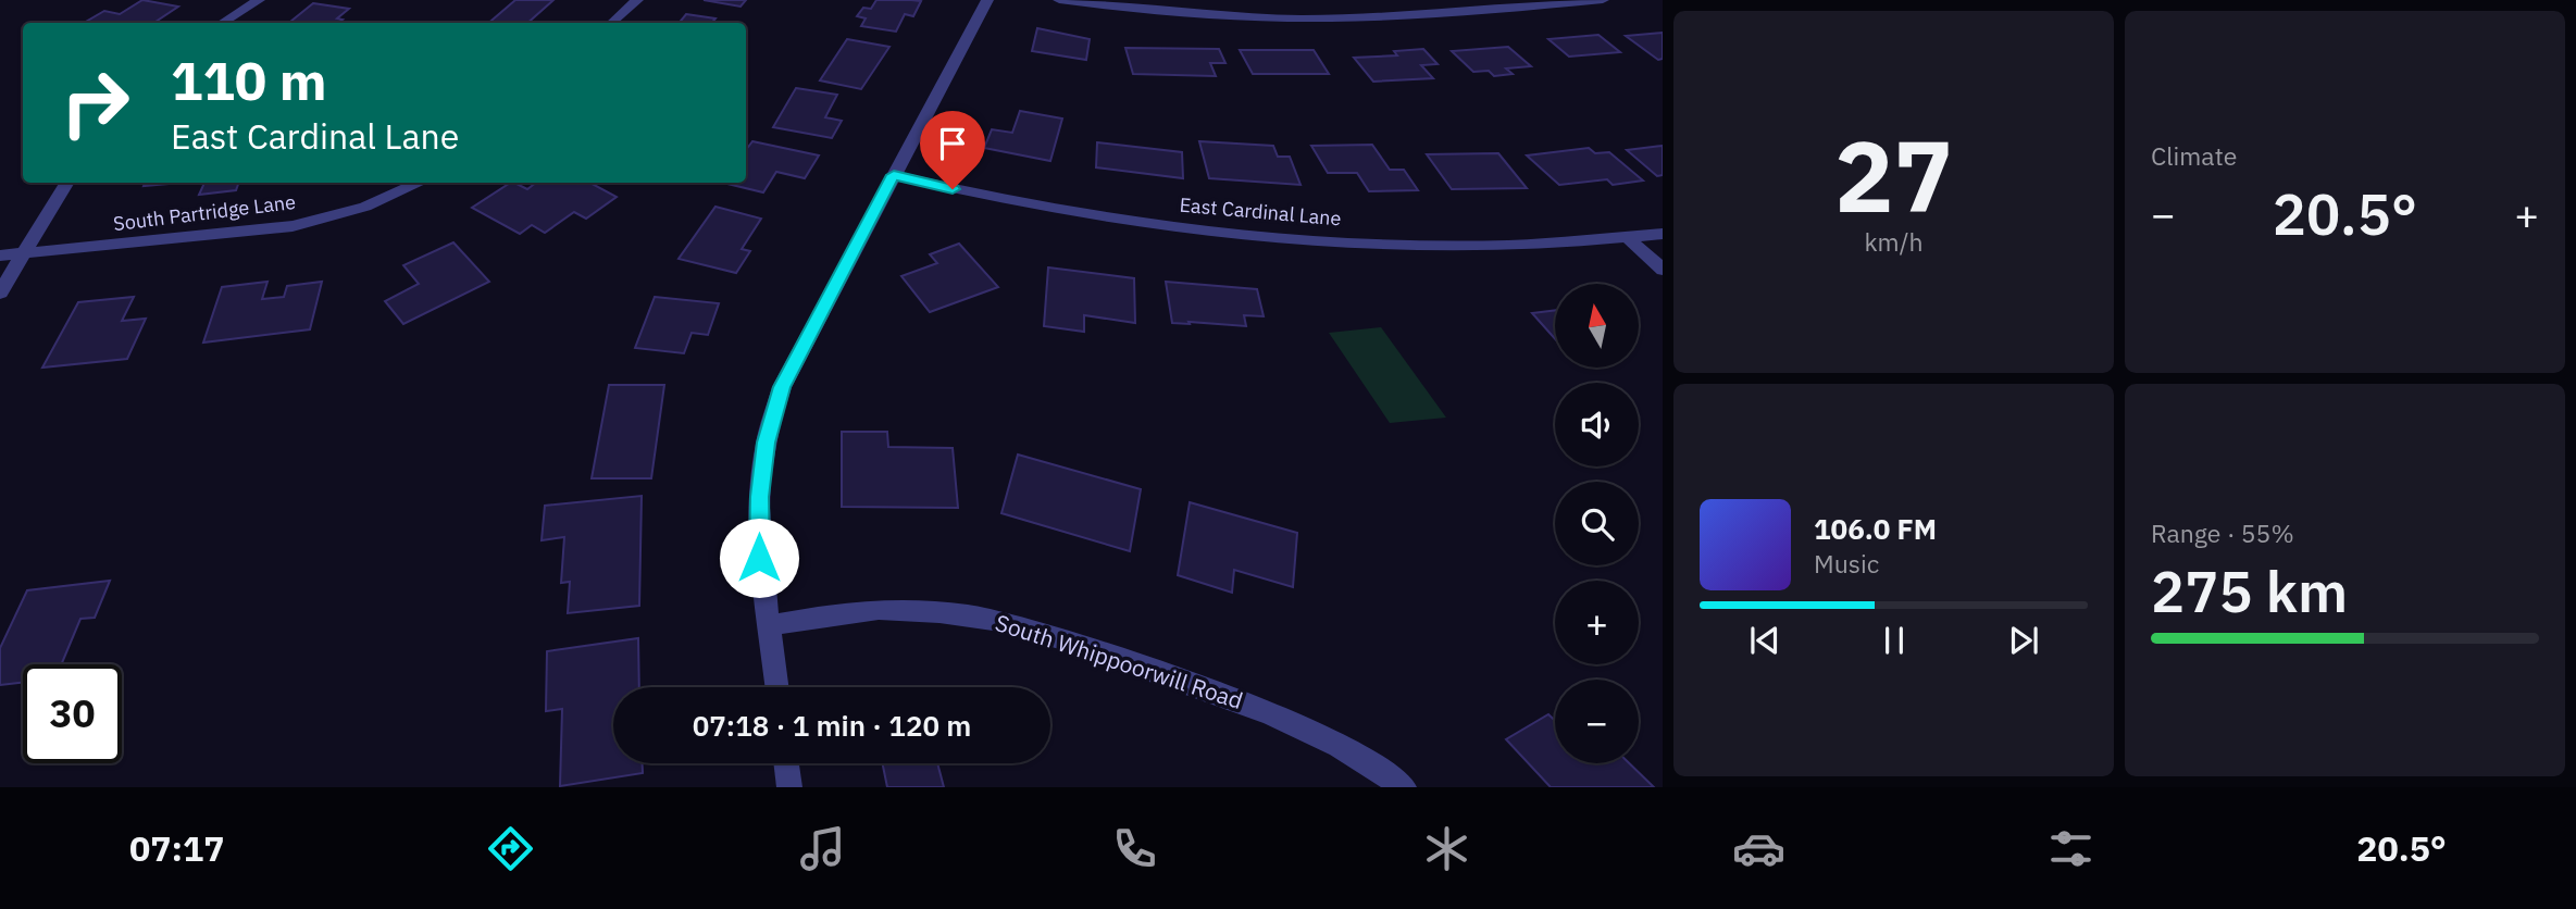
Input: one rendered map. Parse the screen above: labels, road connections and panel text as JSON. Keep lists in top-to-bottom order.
{
  "streets": {
    "street": ["East Cardinal Lane", "South Partridge Lane", "South Whippoorwill Road"]
  },
  "north": "top",
  "page": {
    "tile": [
      ["27", "km/h"],
      "Climate",
      ["Range · 55%", "275 km"]
    ],
    "turn": ["110 m", "East Cardinal Lane"],
    "heat": ["−", "20.5°", "+"],
    "map_buttons": ["+", "−"],
    "song": ["106.0 FM", "Music"],
    "limit": "30",
    "trip": "07:18 · 1 min · 120 m",
    "tabs": ["07:17", "20.5°"]
  }
}
